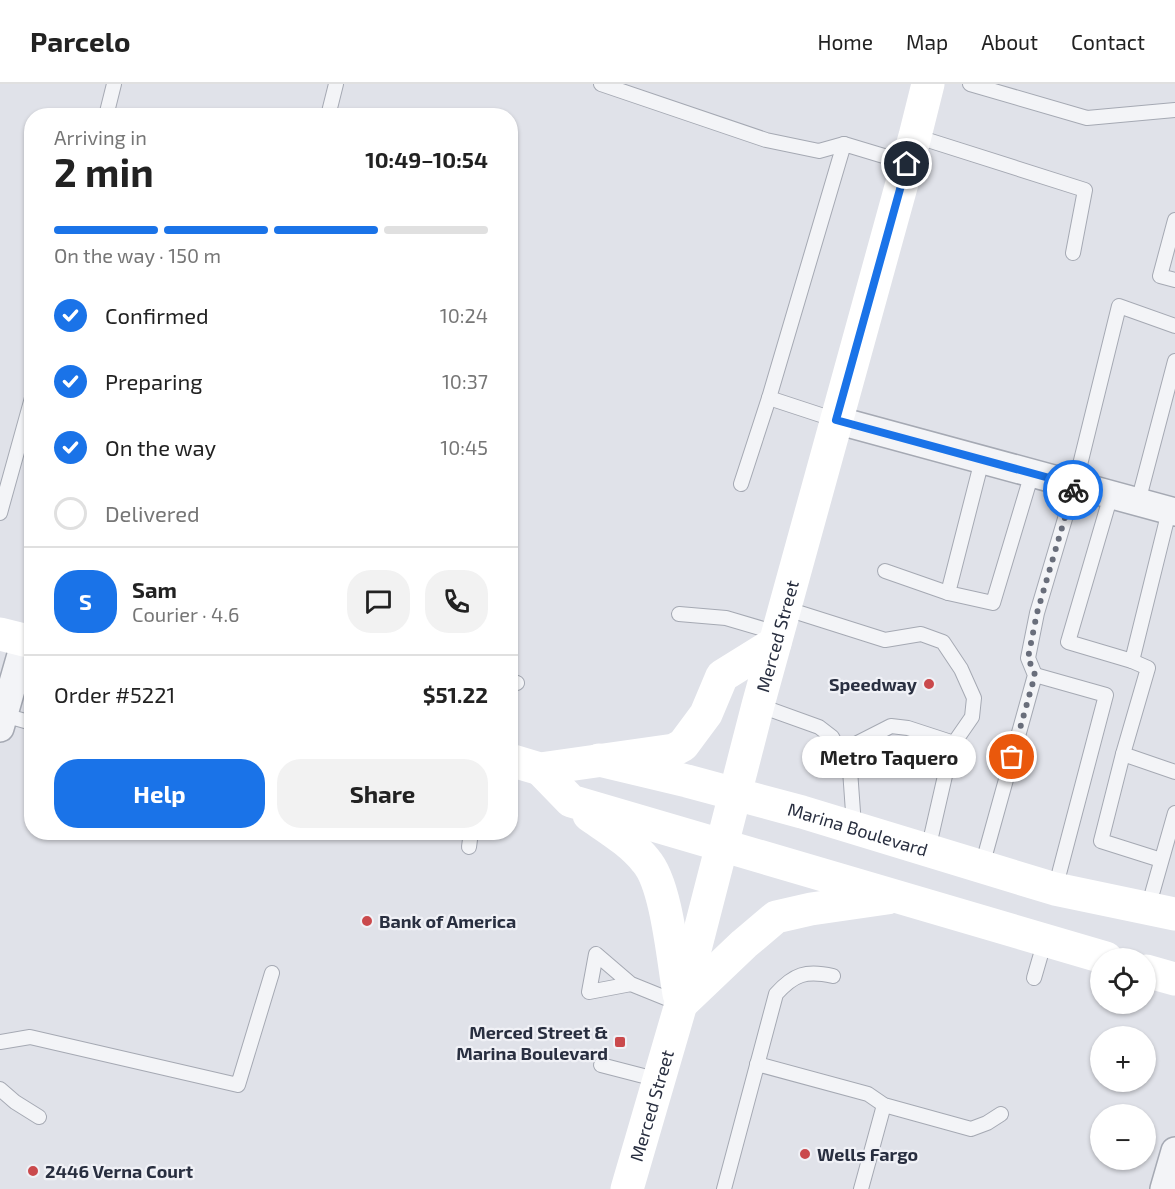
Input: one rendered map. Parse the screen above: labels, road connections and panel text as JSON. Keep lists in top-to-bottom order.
{
  "streets": {
    "main road": ["Merced Street", "Marina Boulevard"]
  },
  "crossings": [
    ["Merced Street", "Marina Boulevard"]
  ],
  "places": {
    "other": [
      "Speedway",
      "Metro Taquero",
      "Bank of America",
      "Wells Fargo",
      "2446 Verna Court"
    ],
    "transit": ["Merced Street & Marina Boulevard"]
  },
  "page": {
    "header": "Parcelo",
    "nav": [
      "Home",
      "Map",
      "About",
      "Contact"
    ],
    "heading": ["2 min", "Arriving in", "10:49–10:54"],
    "panel": [
      "Sam",
      "Courier · 4.6",
      "Order #5221",
      "$51.22"
    ],
    "bar": "On the way · 150 m",
    "list": [
      ["Confirmed", "10:24"],
      ["Preparing", "10:37"],
      ["On the way", "10:45"],
      "Delivered"
    ],
    "round": "S",
    "bubble": "Metro Taquero",
    "buttons": ["Help", "Share"],
    "map_buttons": ["+", "−"]
  }
}
